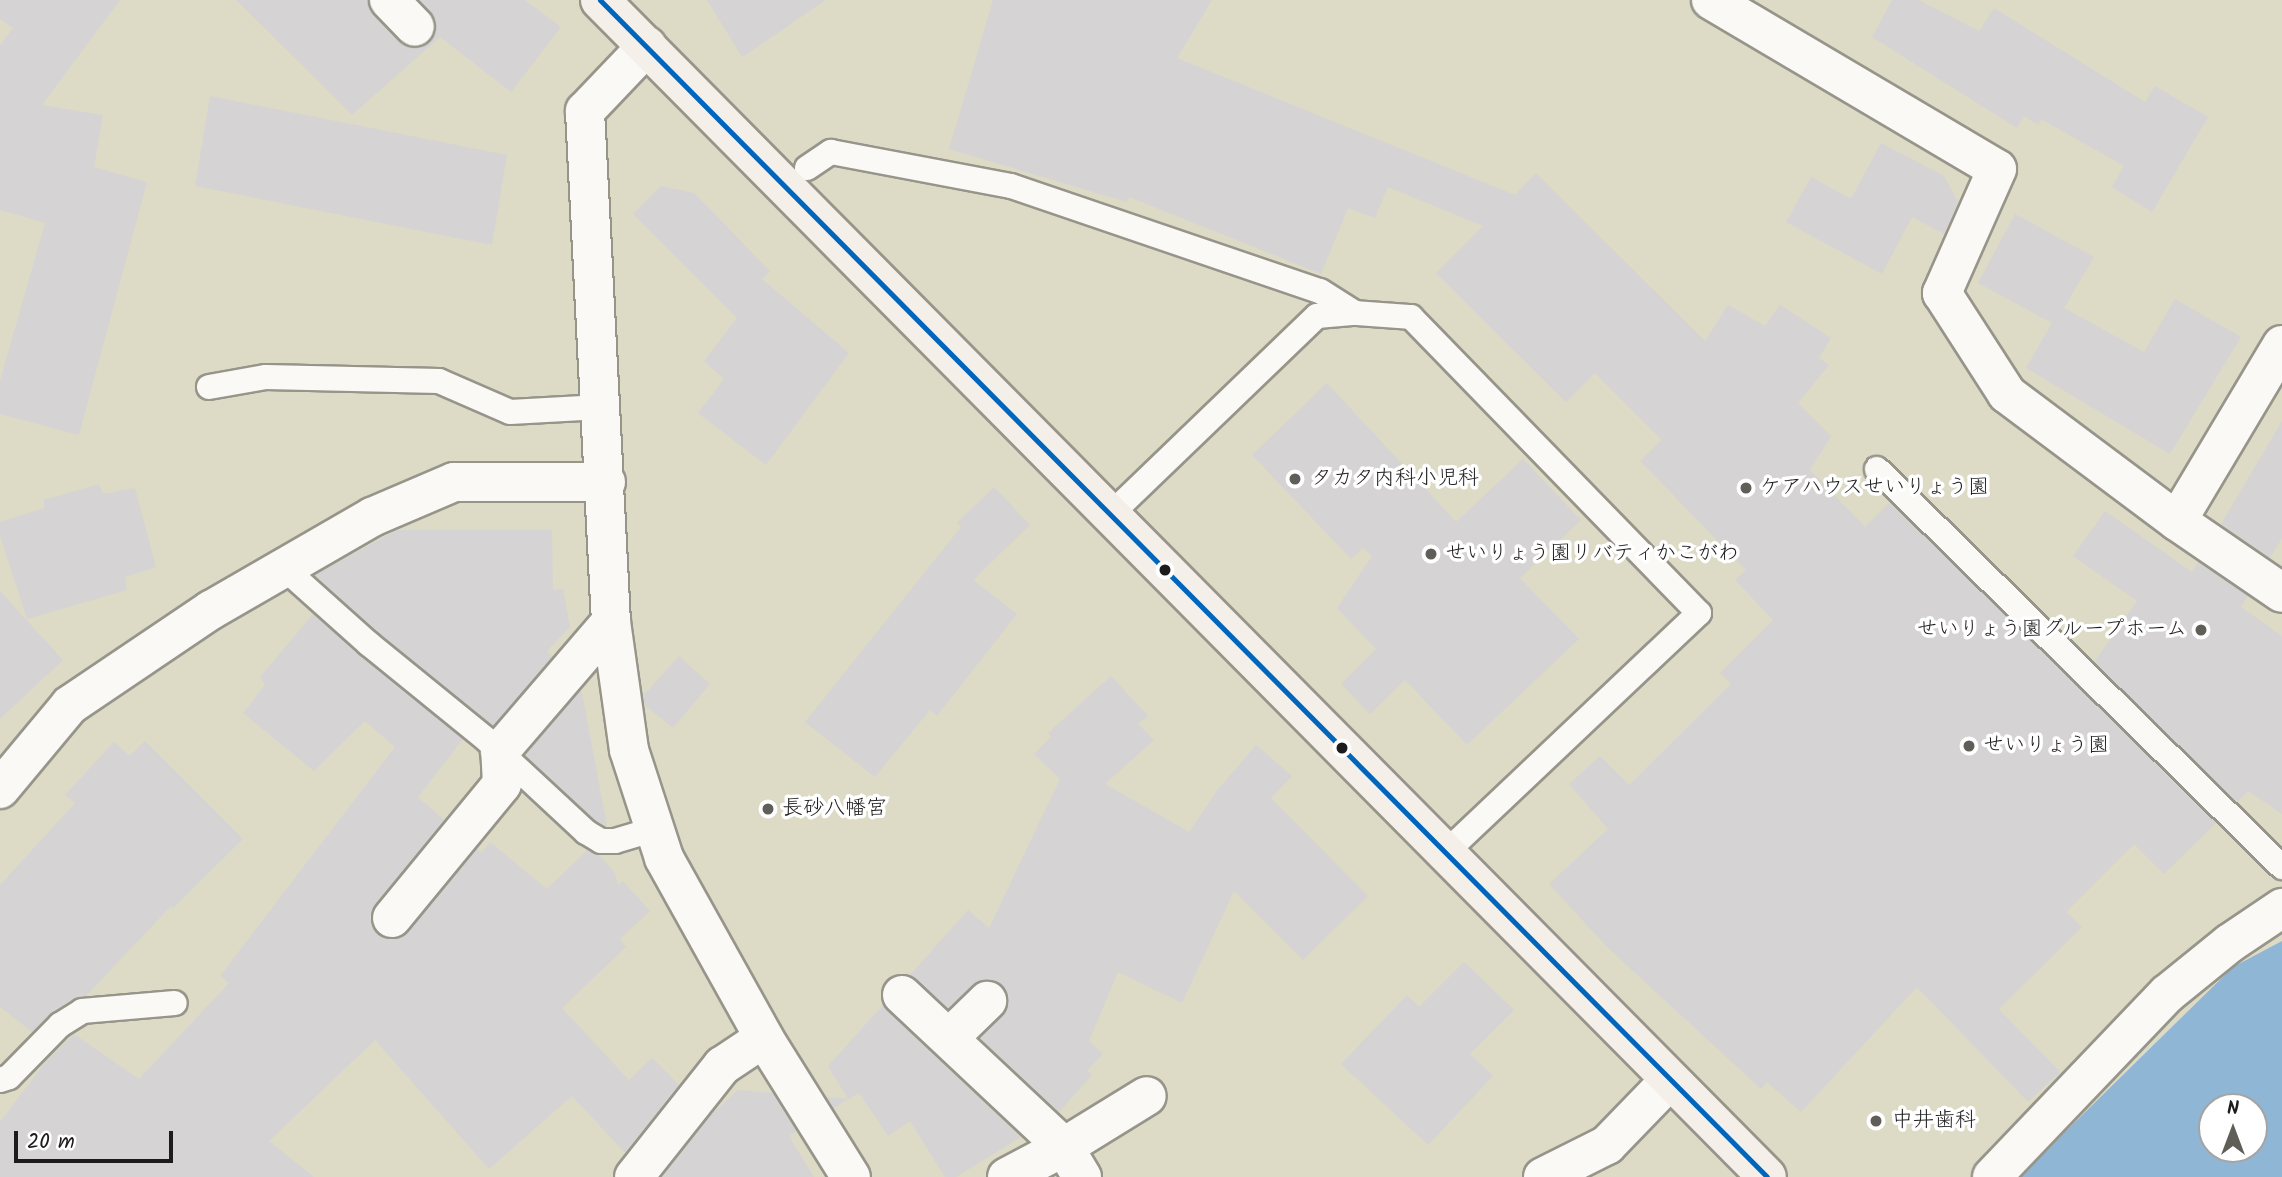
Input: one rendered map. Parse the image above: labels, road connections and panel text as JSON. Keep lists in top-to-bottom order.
{
  "places": [
    "タカタ内科小児科",
    "ケアハウスせいりょう園",
    "せいりょう園リバティかこがわ",
    "せいりょう園グループホーム",
    "せいりょう園",
    "長砂八幡宮",
    "中井歯科"
  ],
  "scale_bar": "20 m",
  "north": "top"
}
